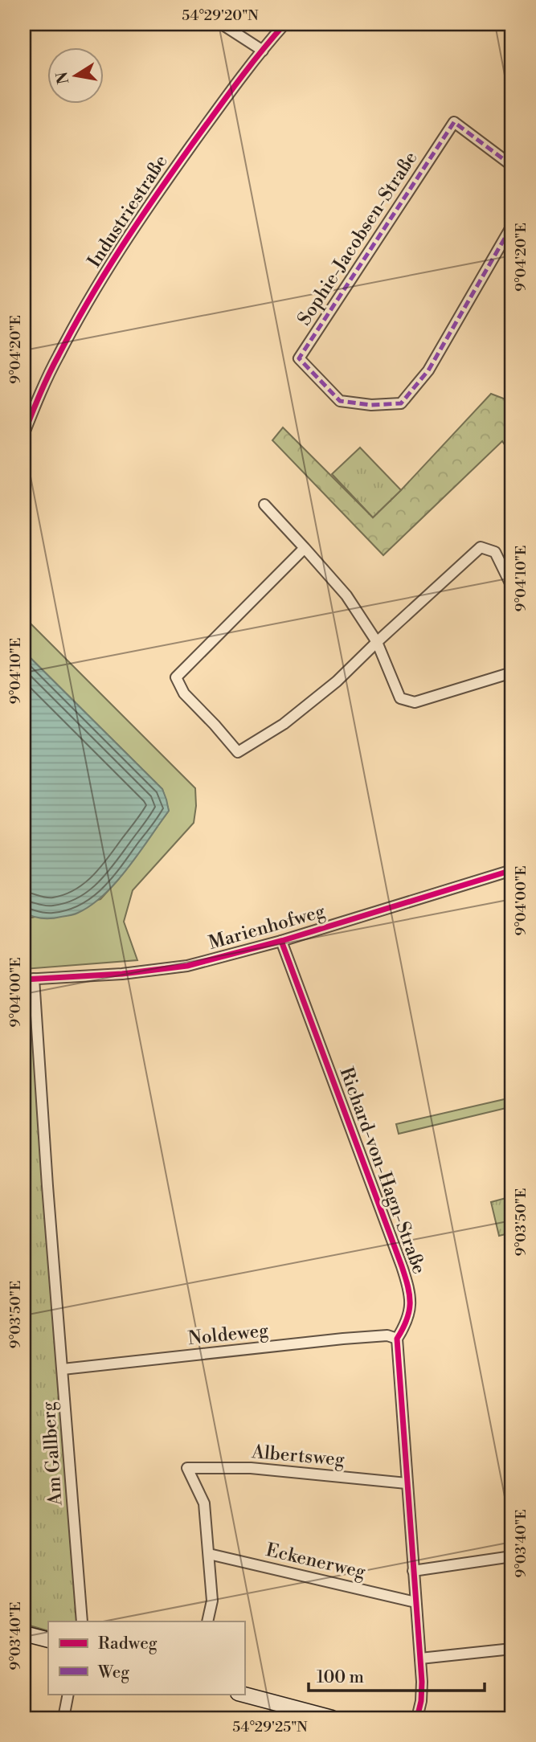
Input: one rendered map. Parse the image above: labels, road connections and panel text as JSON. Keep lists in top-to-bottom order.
{
  "streets": {
    "street": [
      "Industriestraße",
      "Sophie-Jacobsen-Straße",
      "Marienhofweg",
      "Richard-von-Hagn-Straße",
      "Noldeweg",
      "Am Gallberg",
      "Albertsweg",
      "Eckenerweg"
    ]
  },
  "crossings": [
    ["Marienhofweg", "Richard-von-Hagn-Straße"],
    ["Marienhofweg", "Am Gallberg"],
    ["Richard-von-Hagn-Straße", "Noldeweg"],
    ["Richard-von-Hagn-Straße", "Albertsweg"],
    ["Richard-von-Hagn-Straße", "Eckenerweg"],
    ["Noldeweg", "Am Gallberg"],
    ["Albertsweg", "Eckenerweg"]
  ],
  "legend": ["Radweg", "Weg"],
  "scale_bar": "100 m",
  "north": "left",
  "coordinates": [
    "54°29'20\"N",
    "9°04'20\"E",
    "9°04'10\"E",
    "9°04'00\"E",
    "9°03'50\"E",
    "9°03'40\"E",
    "54°29'25\"N"
  ]
}
